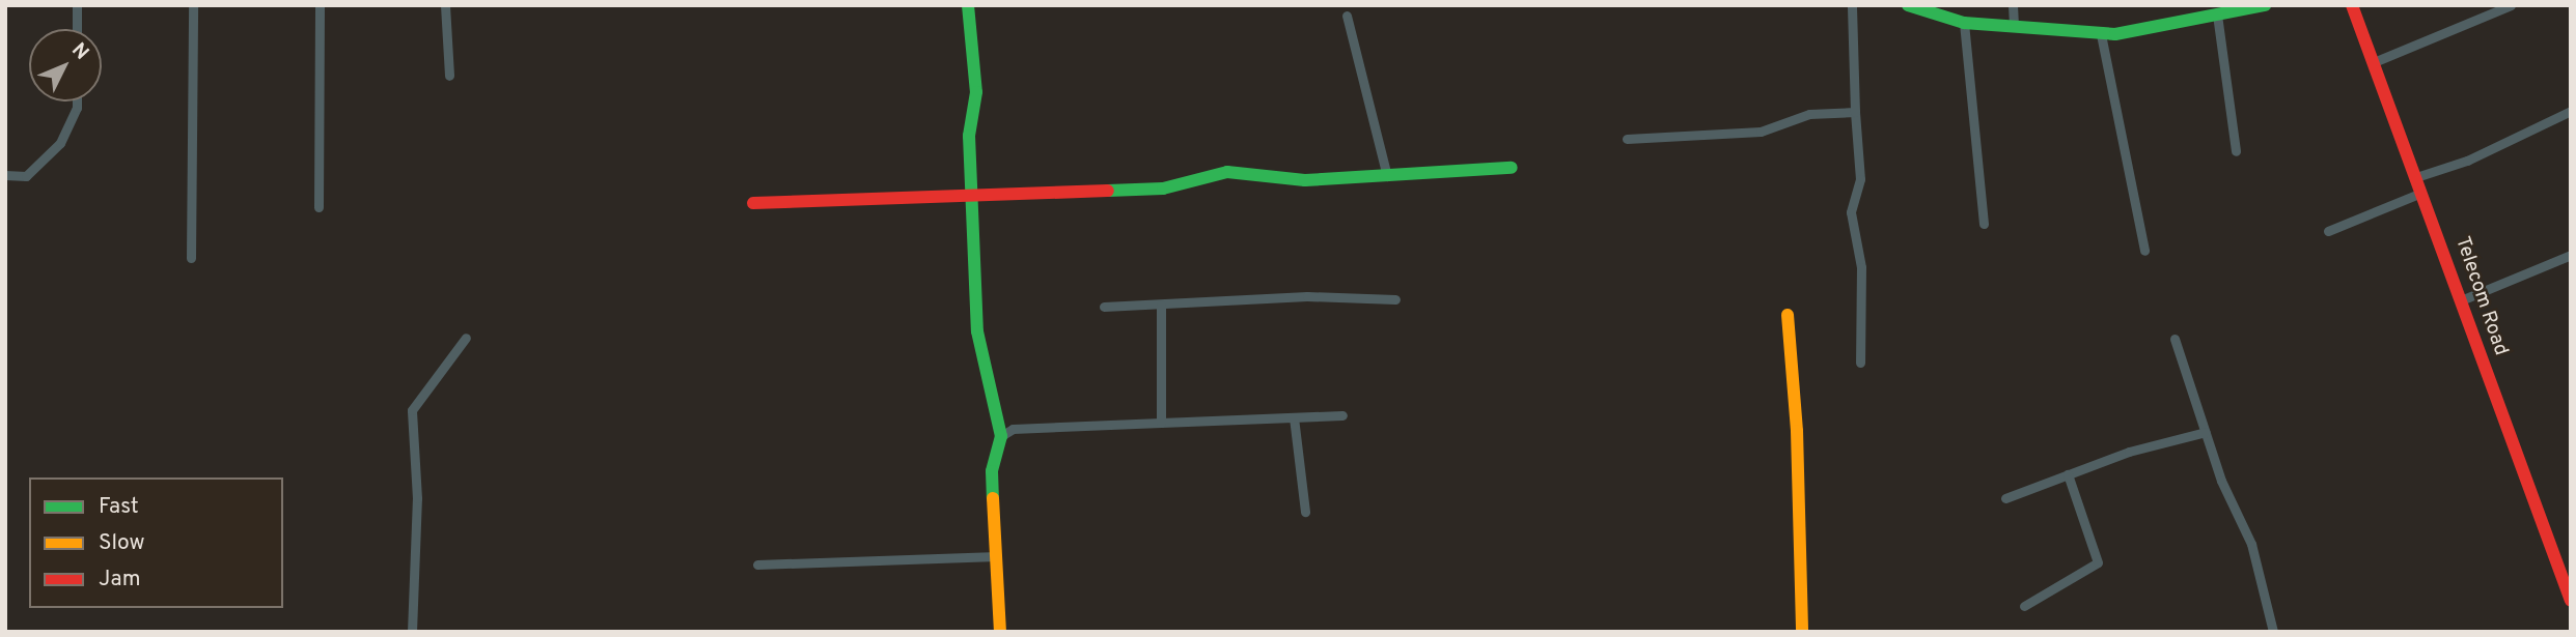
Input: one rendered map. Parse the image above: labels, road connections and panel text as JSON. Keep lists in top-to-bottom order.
{
  "streets": {
    "street": ["Telecom Road"]
  },
  "legend": ["Fast", "Slow", "Jam"],
  "north": "top right"
}
